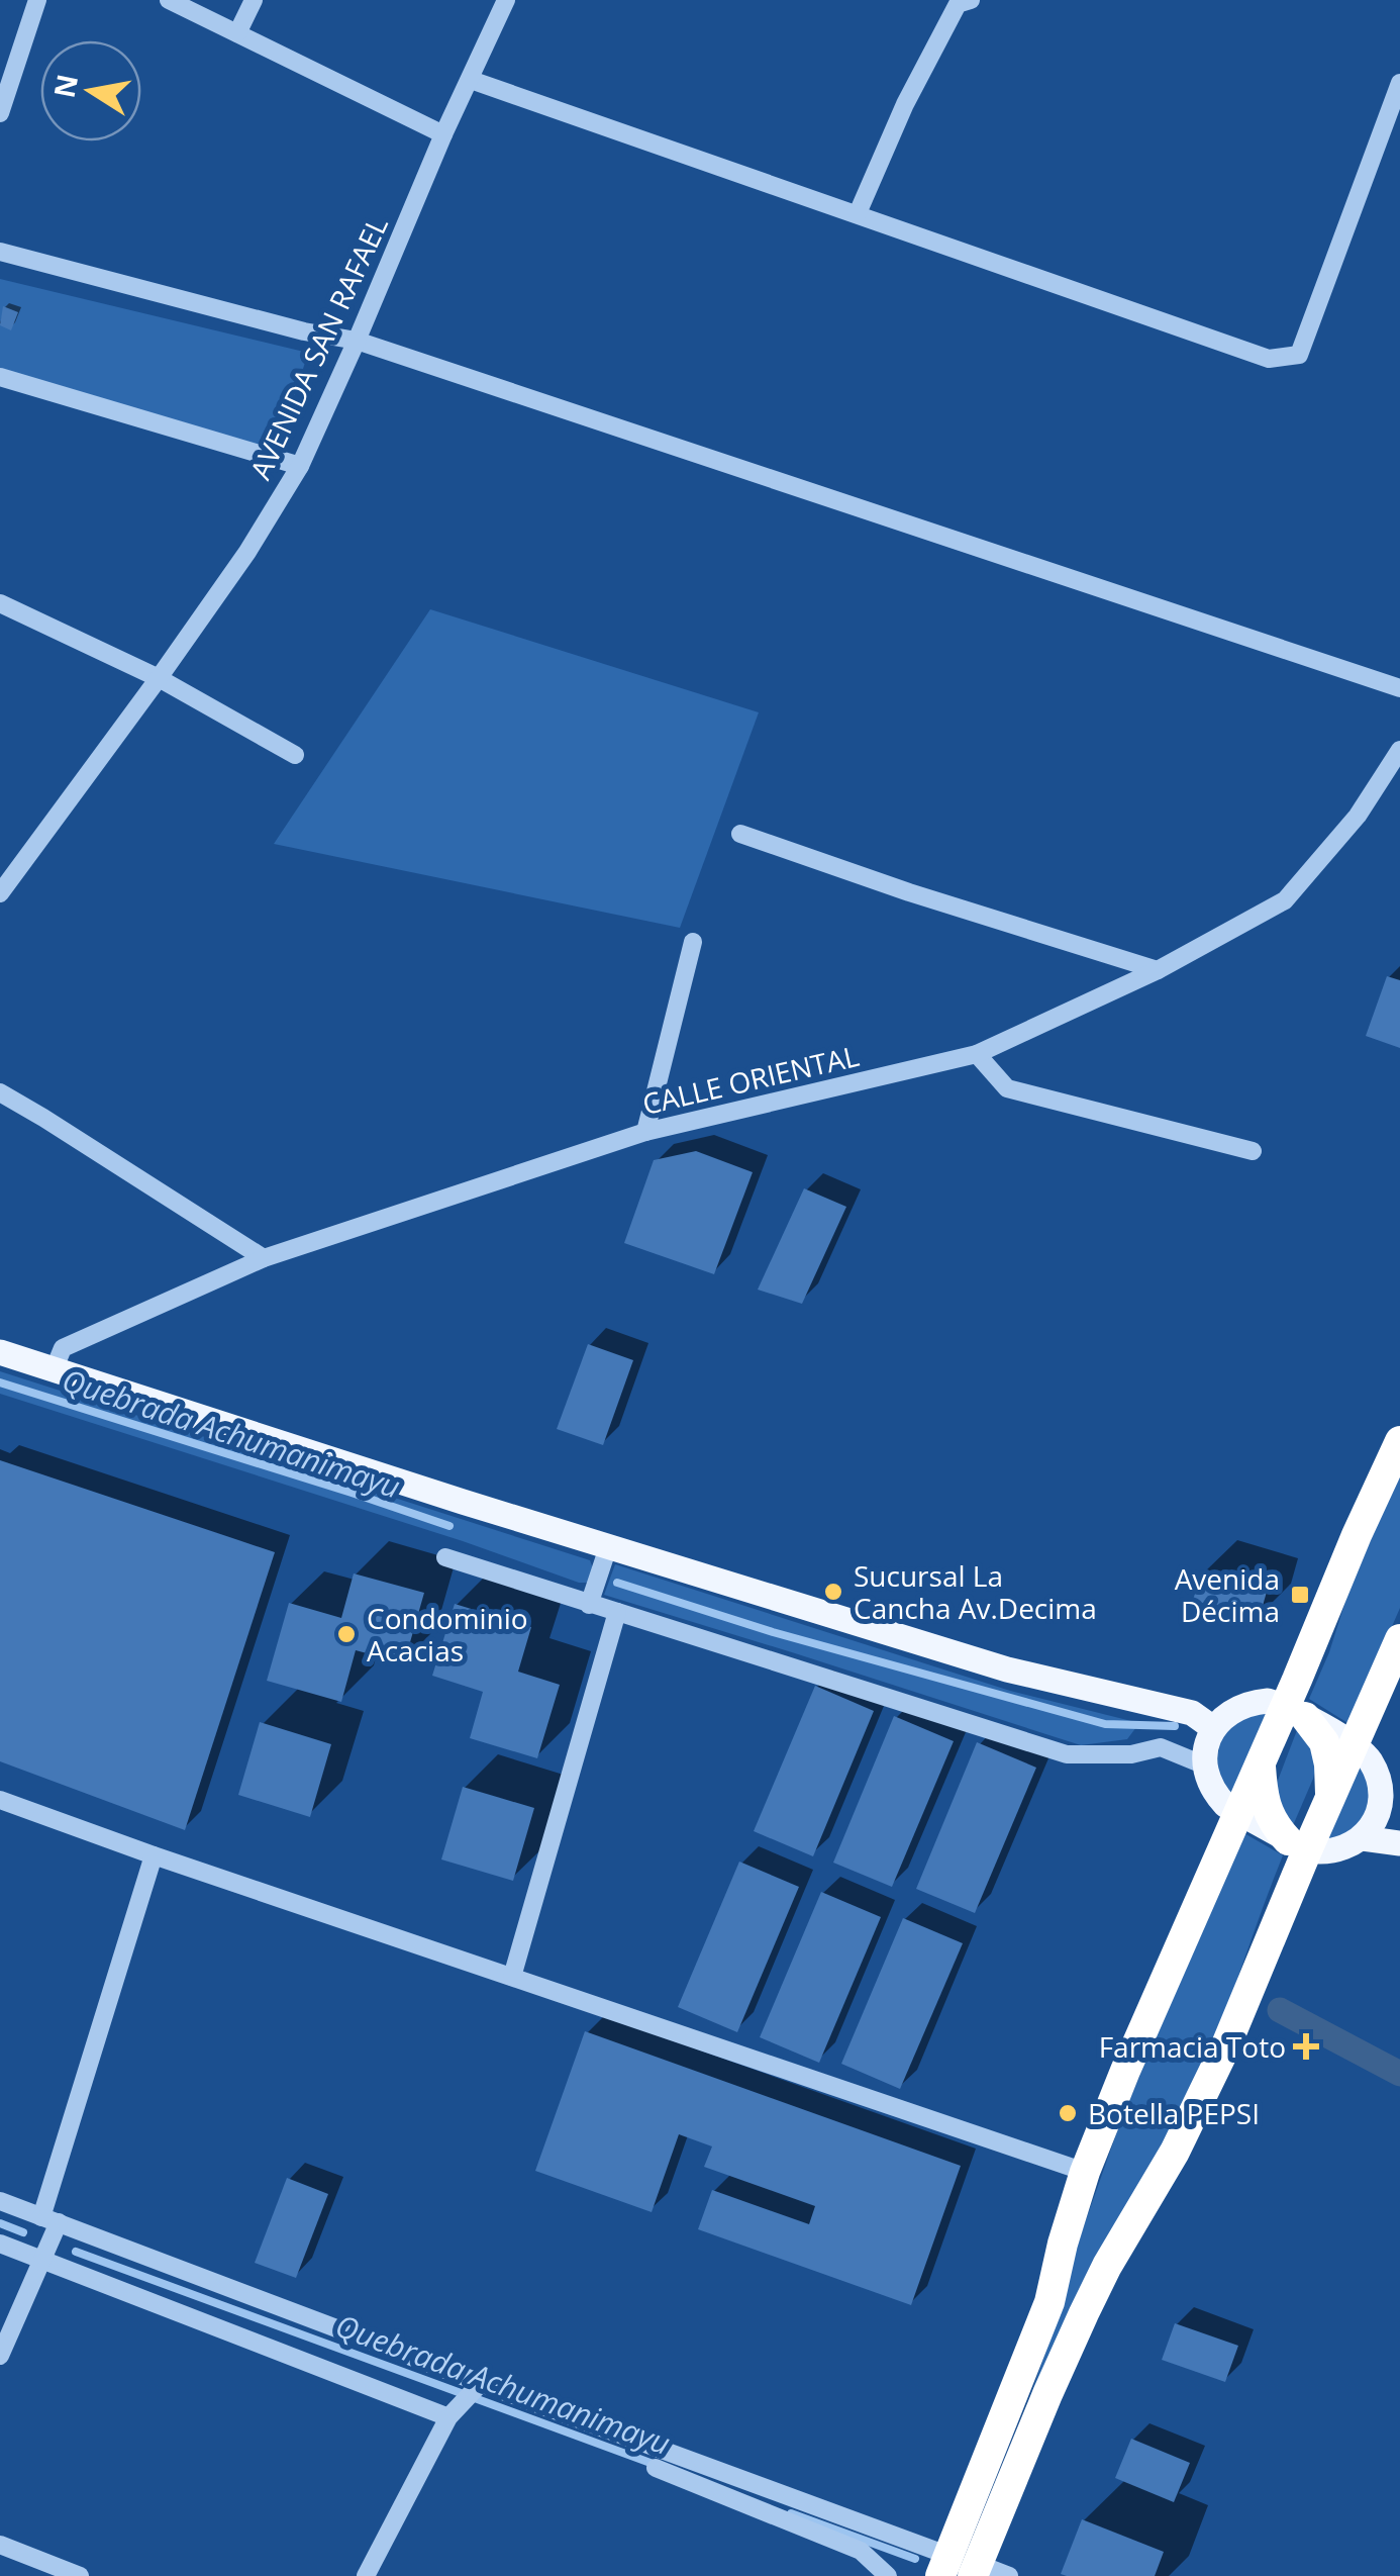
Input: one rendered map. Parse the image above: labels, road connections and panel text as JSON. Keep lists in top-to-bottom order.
{
  "streets": {
    "street": ["AVENIDA SAN RAFAEL", "CALLE ORIENTAL"]
  },
  "water": ["Quebrada Achumanimayu"],
  "places": {
    "other": ["Sucursal La Cancha Av.Decima", "Condominio Acacias", "Botella PEPSI"],
    "transit": ["Avenida Décima"],
    "health": ["Farmacia Toto"]
  },
  "north": "left"
}
